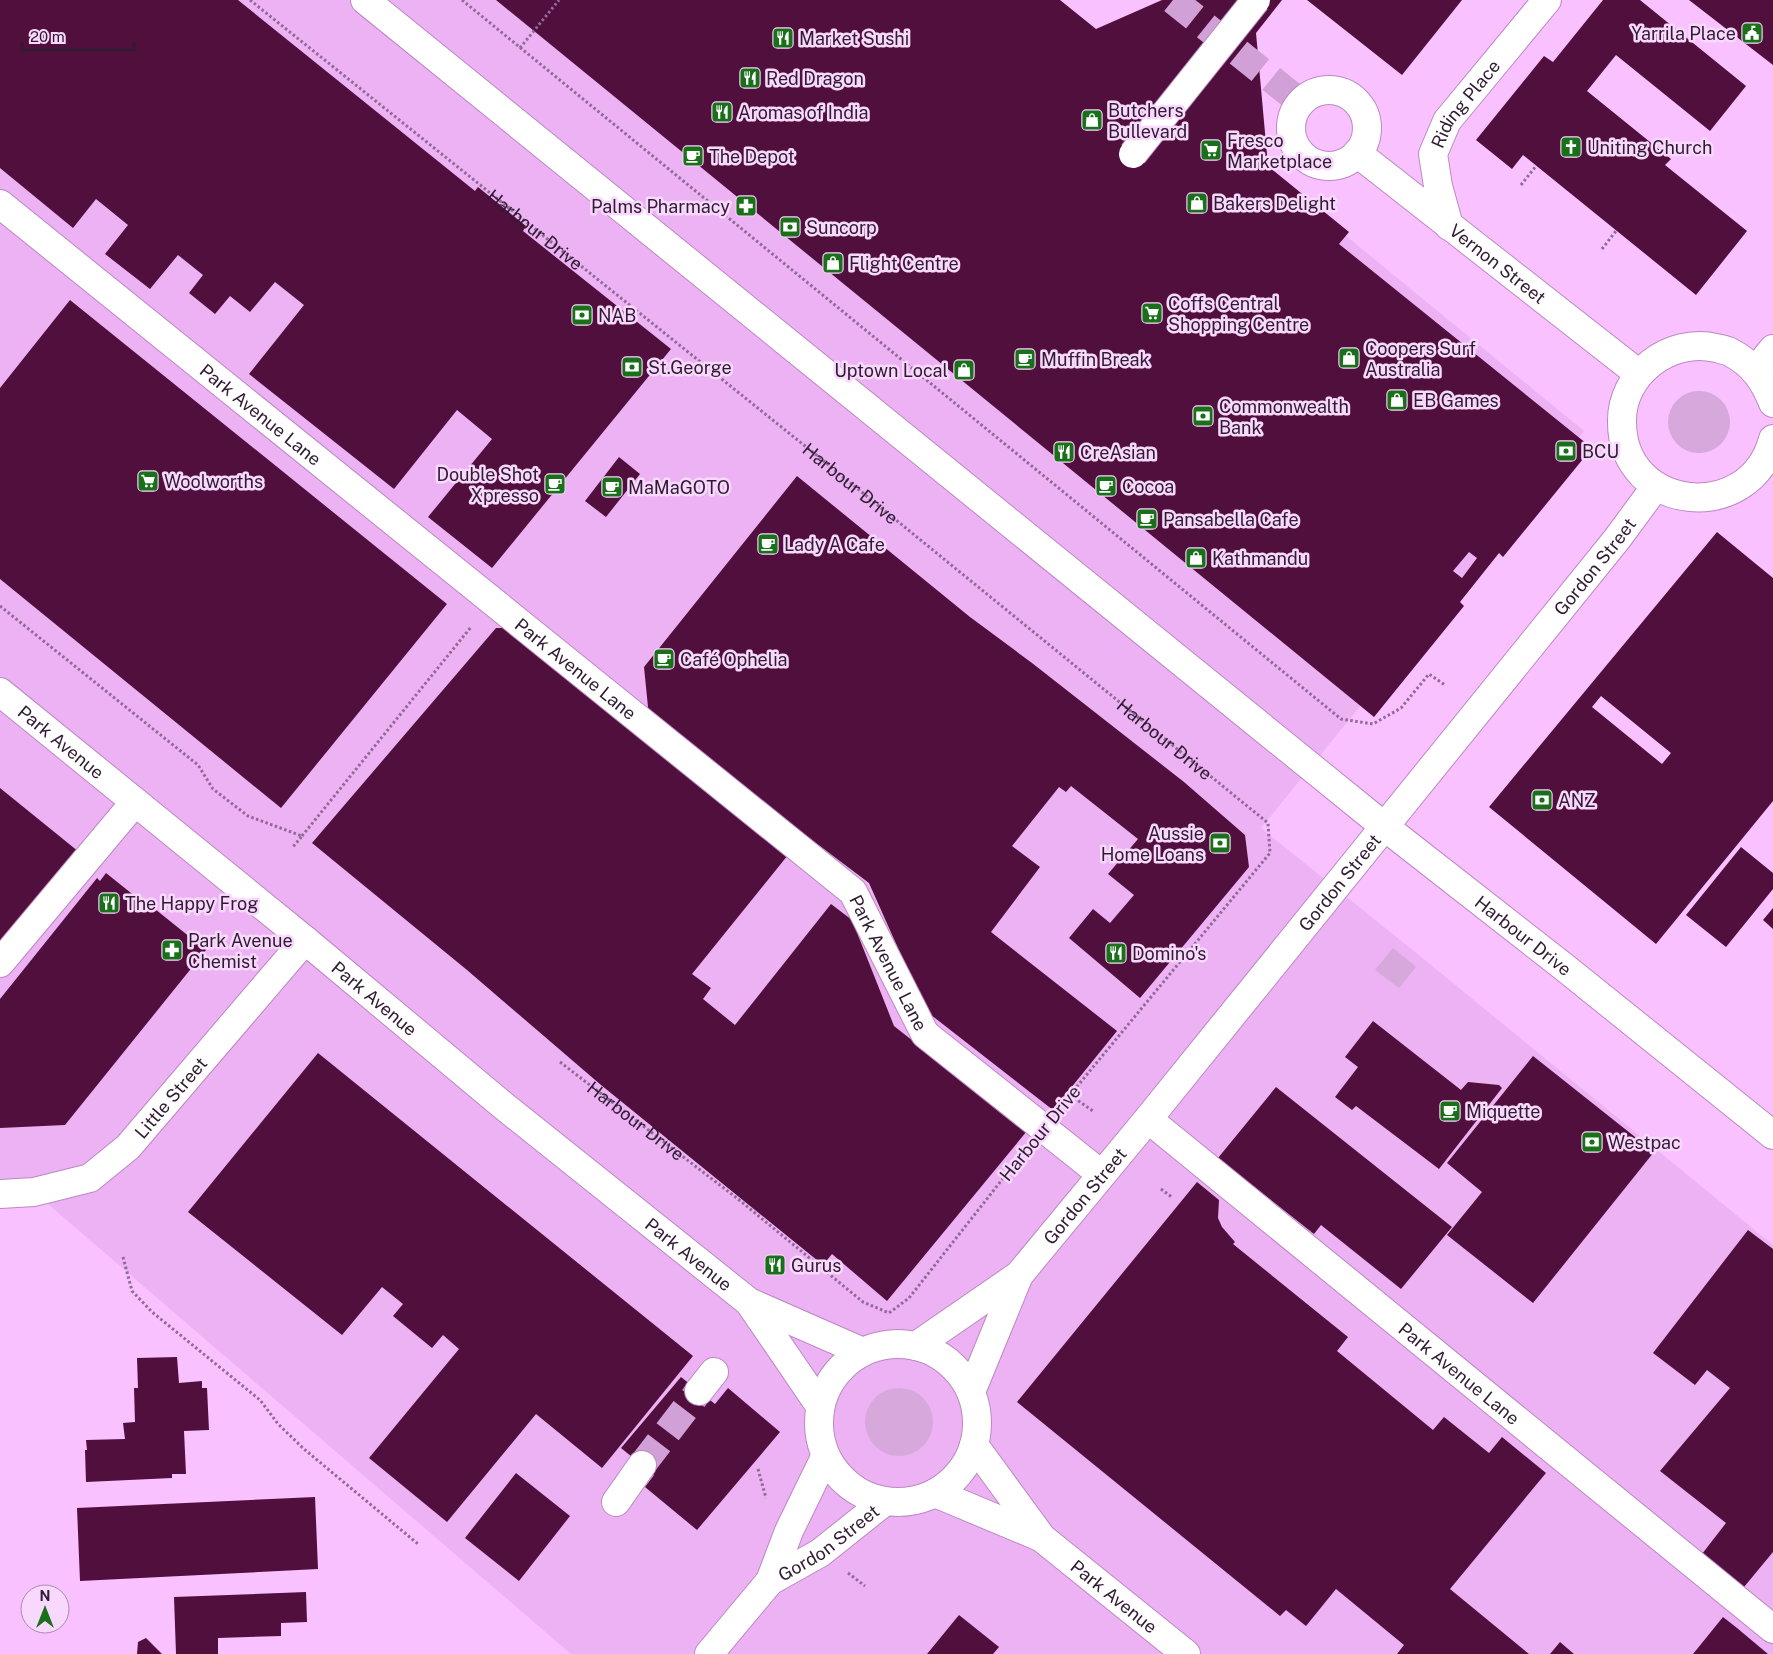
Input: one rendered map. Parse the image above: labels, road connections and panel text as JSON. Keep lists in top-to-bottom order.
{
  "streets": {
    "street": [
      "Riding Place",
      "Harbour Drive",
      "Vernon Street",
      "Park Avenue Lane",
      "Gordon Street",
      "Park Avenue",
      "Little Street"
    ]
  },
  "crossings": [
    ["Riding Place", "Vernon Street"],
    ["Harbour Drive", "Park Avenue Lane"],
    ["Harbour Drive", "Gordon Street"],
    ["Park Avenue Lane", "Gordon Street"],
    ["Gordon Street", "Park Avenue"],
    ["Park Avenue", "Little Street"]
  ],
  "places": {
    "public building": ["Yarrila Place"],
    "restaurant": [
      "Market Sushi",
      "Red Dragon",
      "Aromas of India",
      "CreAsian",
      "The Happy Frog",
      "Domino's",
      "Gurus"
    ],
    "shop": [
      "Butchers Bullevard",
      "Bakers Delight",
      "Flight Centre",
      "Coopers Surf Australia",
      "Uptown Local",
      "EB Games",
      "Kathmandu"
    ],
    "church": ["Uniting Church"],
    "supermarket": ["Fresco Marketplace", "Coffs Central Shopping Centre", "Woolworths"],
    "cafe": [
      "The Depot",
      "Muffin Break",
      "Double Shot Xpresso",
      "Cocoa",
      "MaMaGOTO",
      "Pansabella Cafe",
      "Lady A Cafe",
      "Café Ophelia",
      "Miquette"
    ],
    "pharmacy": ["Palms Pharmacy", "Park Avenue Chemist"],
    "bank": [
      "Suncorp",
      "NAB",
      "St.George",
      "Commonwealth Bank",
      "BCU",
      "ANZ",
      "Aussie Home Loans",
      "Westpac"
    ]
  },
  "scale_bar": "20 m",
  "north": "top"
}
